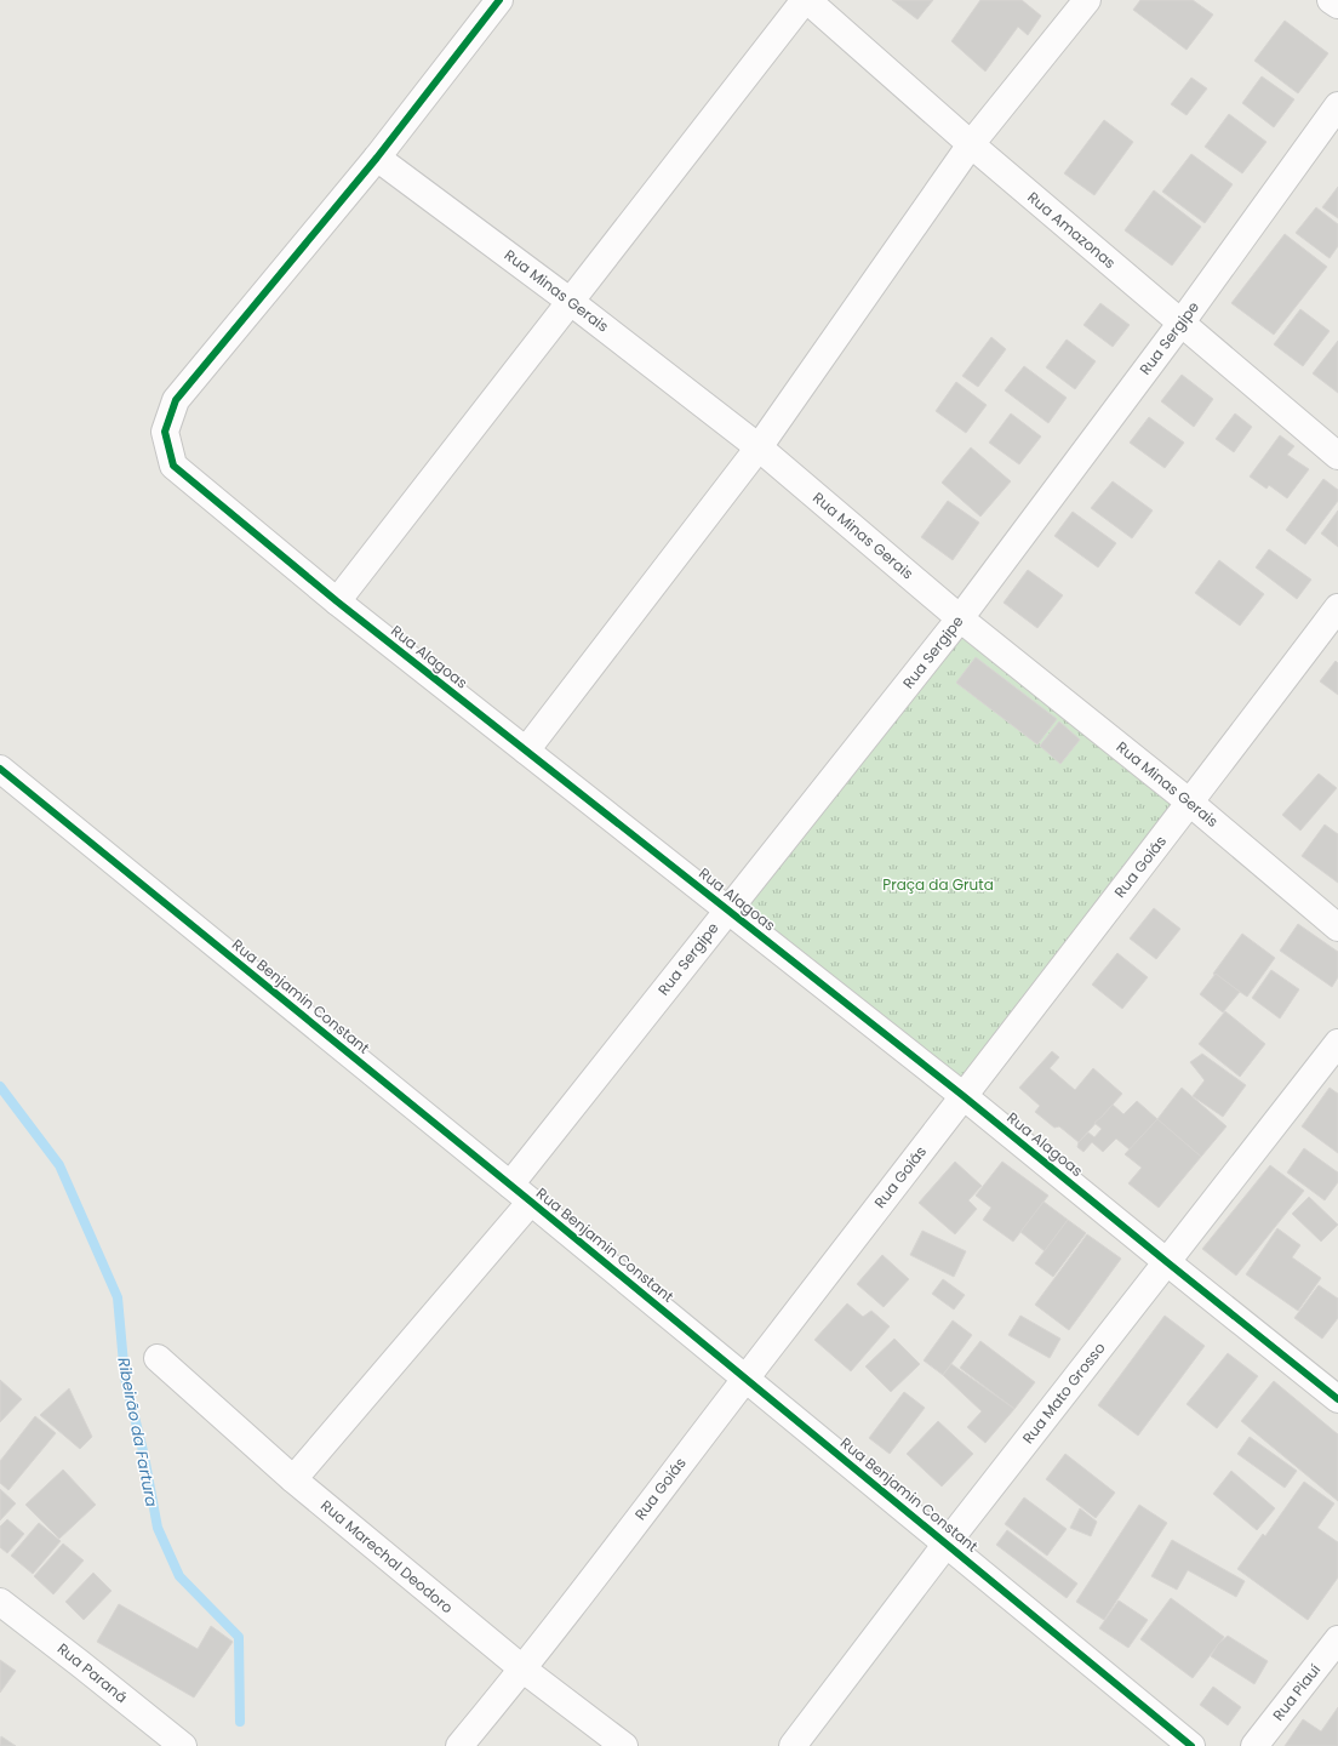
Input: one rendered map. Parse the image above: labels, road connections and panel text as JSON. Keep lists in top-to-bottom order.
{
  "streets": {
    "street": [
      "Rua Amazonas",
      "Rua Minas Gerais",
      "Rua Sergipe",
      "Rua Alagoas",
      "Rua Goiás",
      "Rua Benjamin Constant",
      "Rua Mato Grosso",
      "Rua Marechal Deodoro",
      "Rua Paraná",
      "Rua Piauí"
    ]
  },
  "crossings": [
    ["Rua Amazonas", "Rua Sergipe"],
    ["Rua Minas Gerais", "Rua Sergipe"],
    ["Rua Minas Gerais", "Rua Alagoas"],
    ["Rua Minas Gerais", "Rua Goiás"],
    ["Rua Sergipe", "Rua Alagoas"],
    ["Rua Sergipe", "Rua Benjamin Constant"],
    ["Rua Alagoas", "Rua Goiás"],
    ["Rua Alagoas", "Rua Mato Grosso"],
    ["Rua Goiás", "Rua Benjamin Constant"],
    ["Rua Goiás", "Rua Marechal Deodoro"],
    ["Rua Benjamin Constant", "Rua Mato Grosso"]
  ],
  "water": ["Ribeirão da Fartura"],
  "parks": ["Praça da Gruta"]
}
